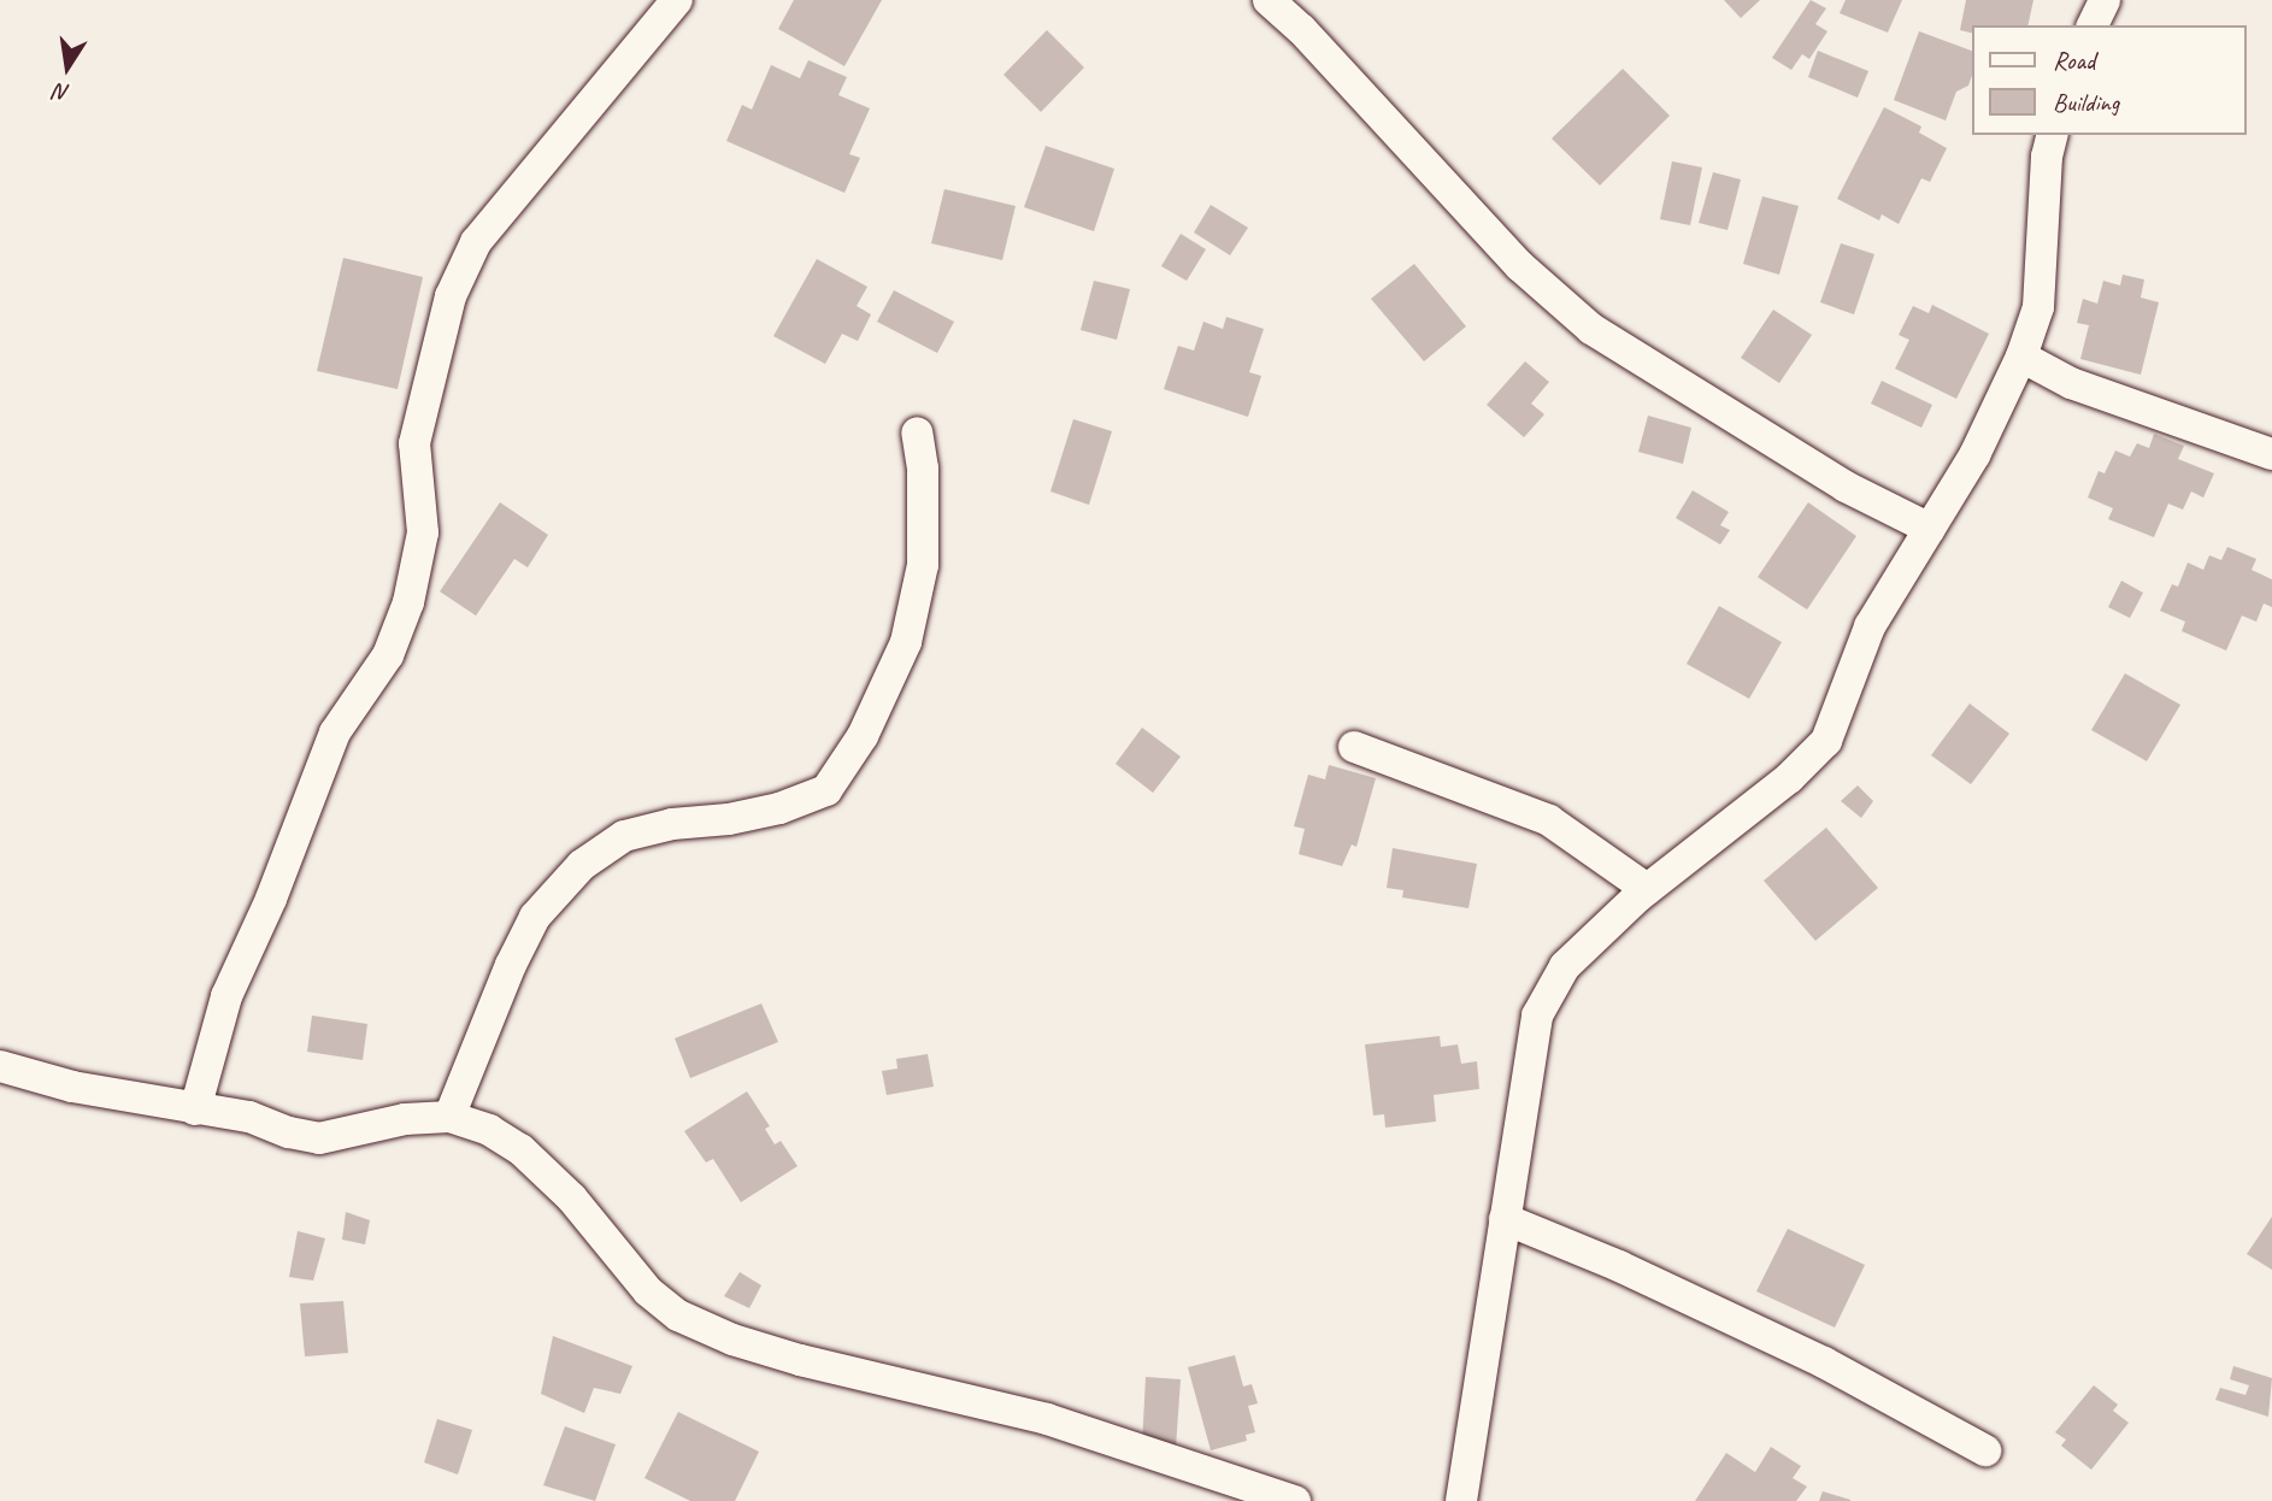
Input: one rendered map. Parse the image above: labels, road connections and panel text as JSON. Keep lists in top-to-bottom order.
{
  "legend": ["Road", "Building"],
  "north": "bottom"
}
